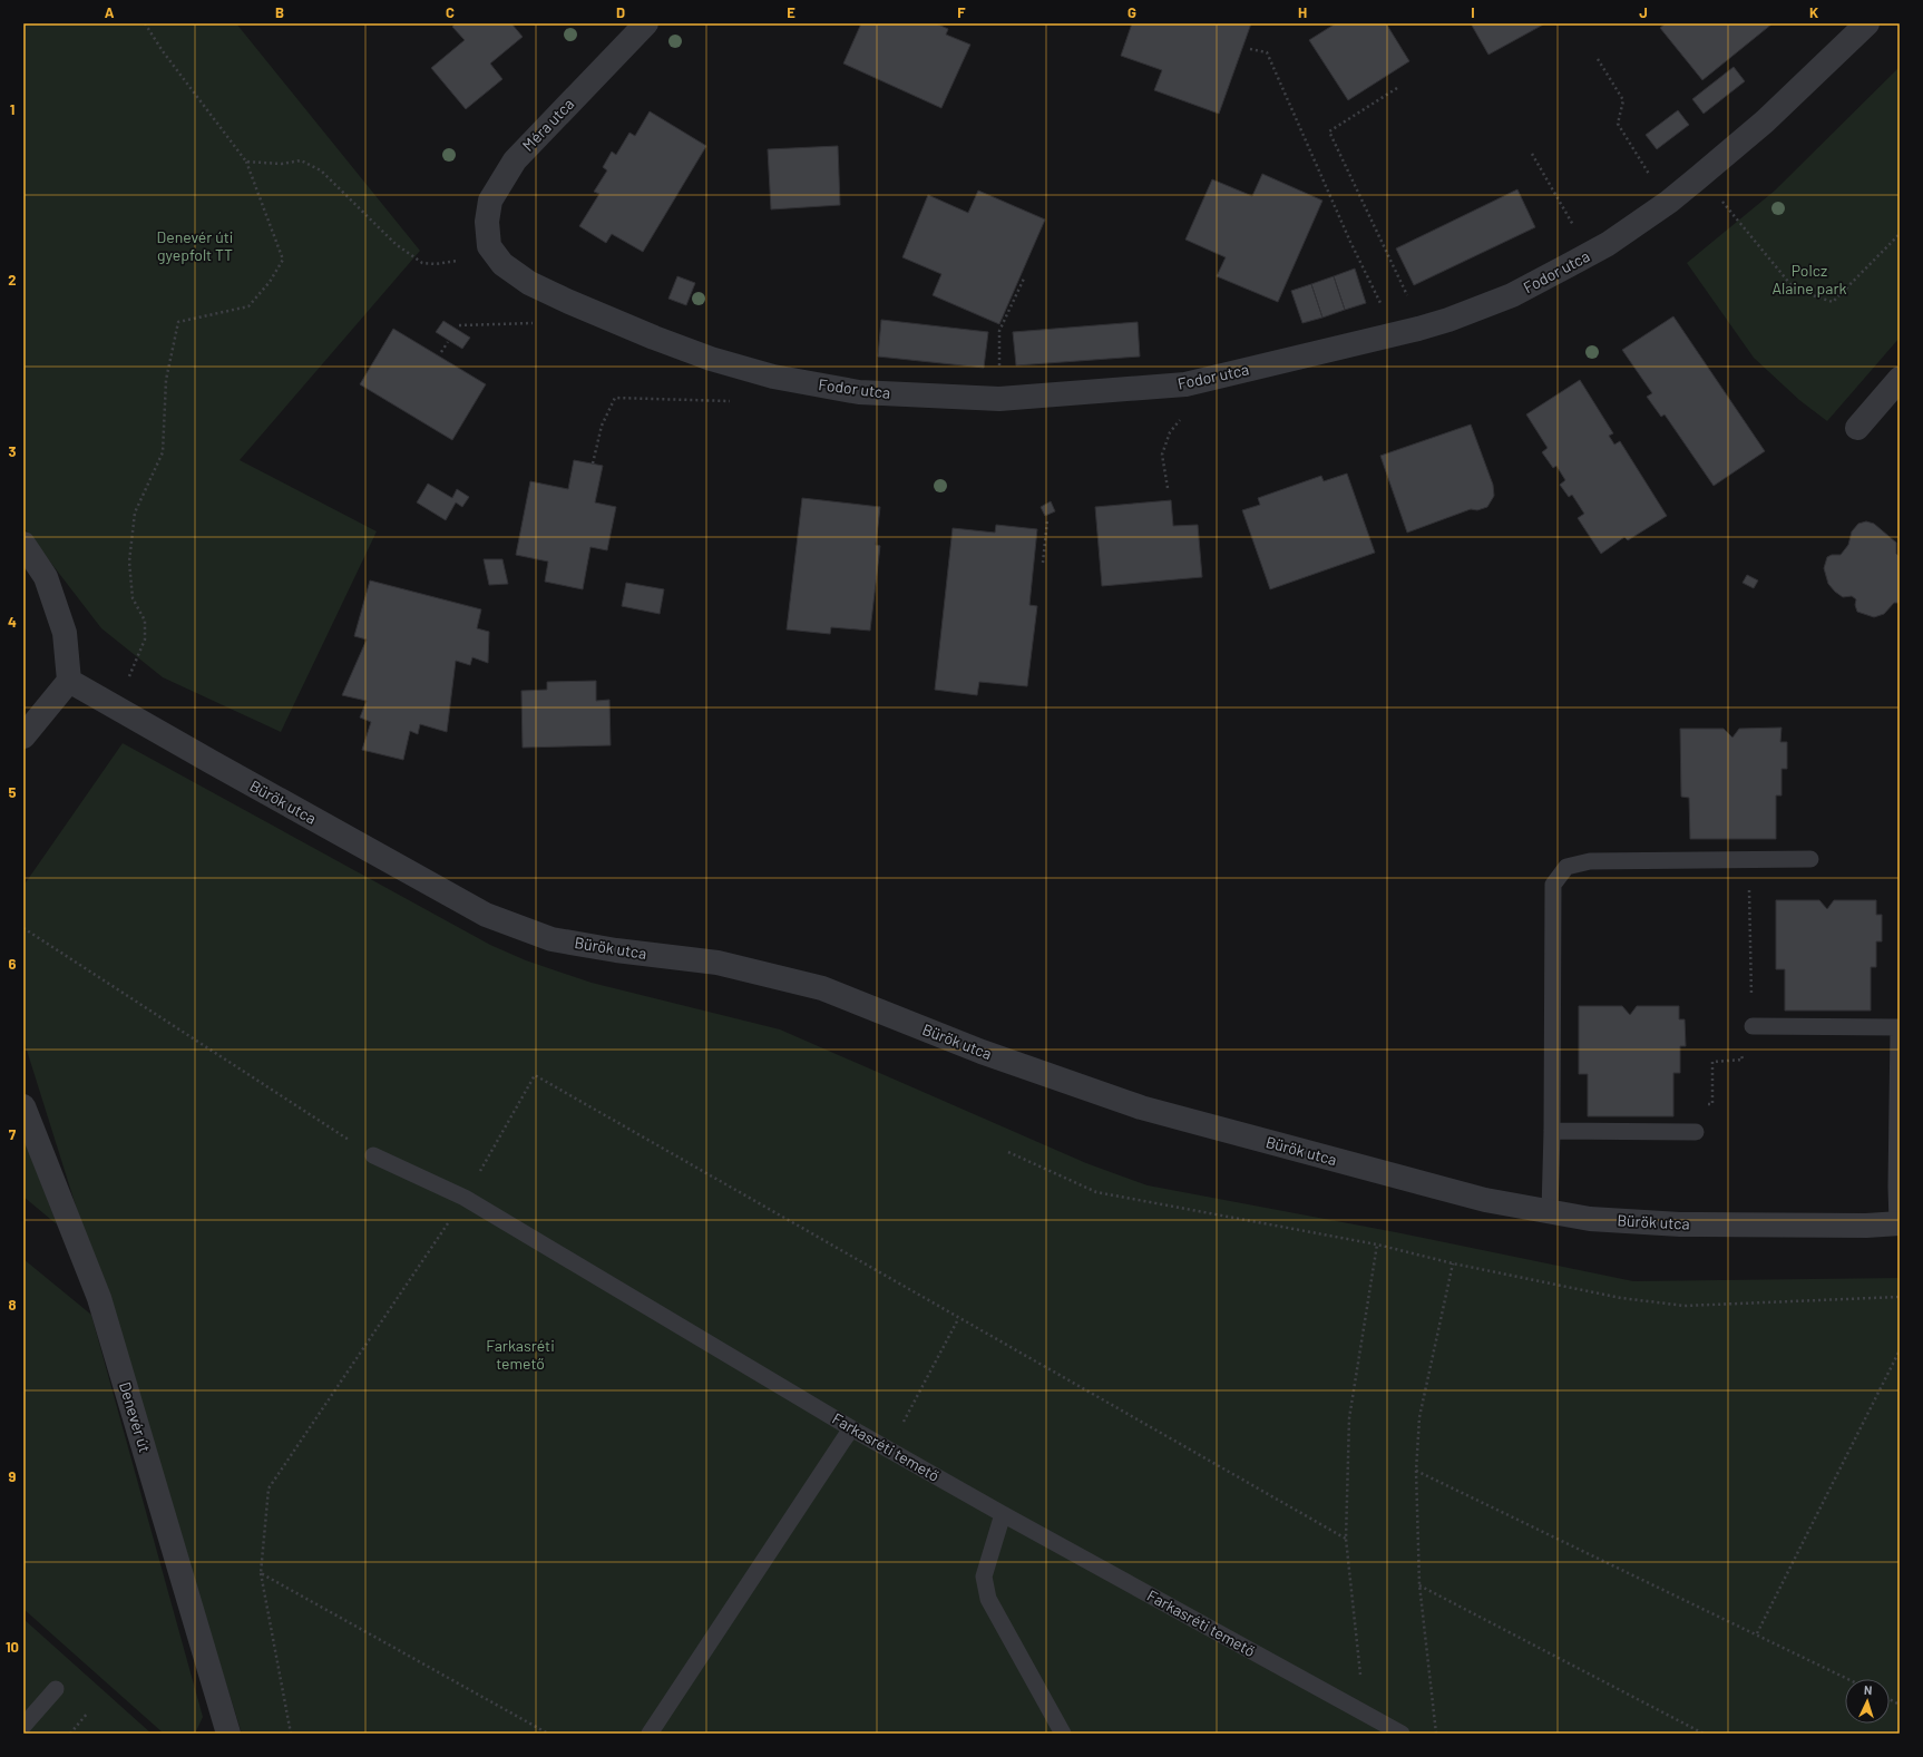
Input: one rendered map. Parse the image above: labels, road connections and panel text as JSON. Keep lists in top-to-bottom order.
{
  "streets": {
    "street": [
      "Méra utca",
      "Fodor utca",
      "Bürök utca",
      "Denevér út"
    ],
    "lane": ["Farkasréti temető"]
  },
  "crossings": [
    ["Méra utca", "Fodor utca"]
  ],
  "parks": ["Denevér úti gyepfolt TT", "Polcz Alaine park", "Farkasréti temető"],
  "north": "top",
  "grid": {
    "columns": [
      "A",
      "B",
      "C",
      "D",
      "E",
      "F",
      "G",
      "H",
      "I",
      "J",
      "K"
    ],
    "rows": [
      "1",
      "2",
      "3",
      "4",
      "5",
      "6",
      "7",
      "8",
      "9",
      "10"
    ]
  }
}
